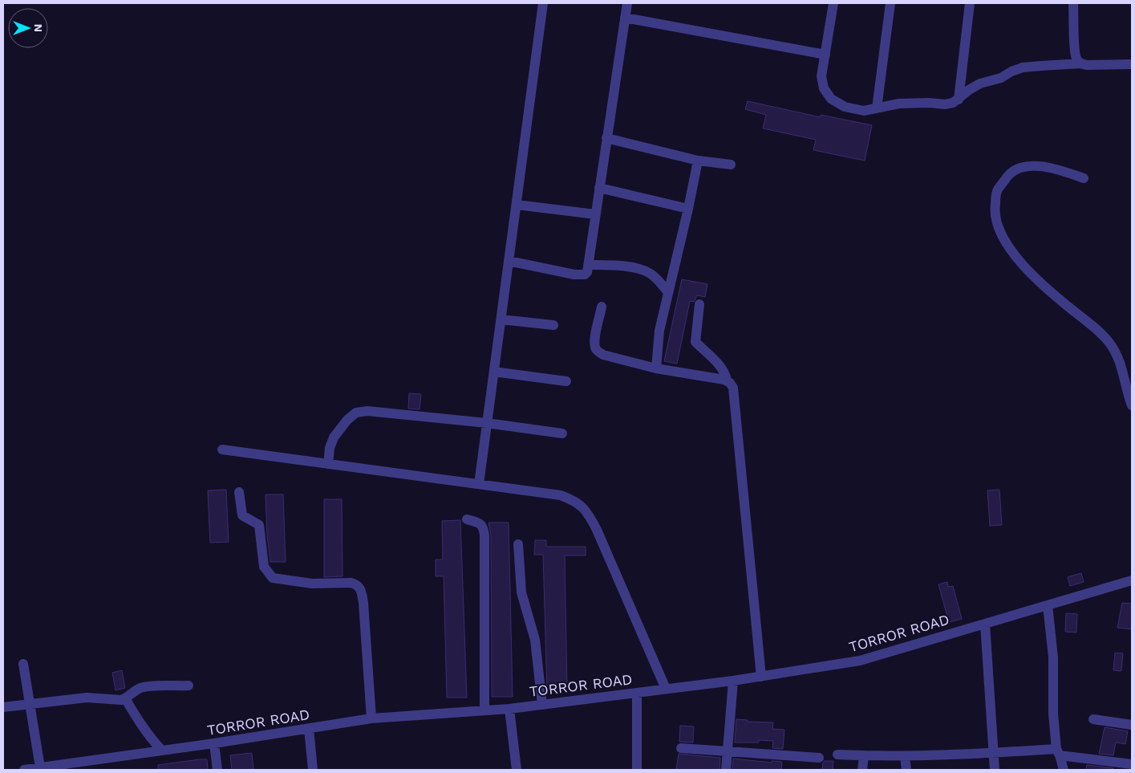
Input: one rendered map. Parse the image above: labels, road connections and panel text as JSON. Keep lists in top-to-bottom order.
{
  "streets": {
    "street": ["TORROR ROAD"]
  },
  "north": "right"
}
